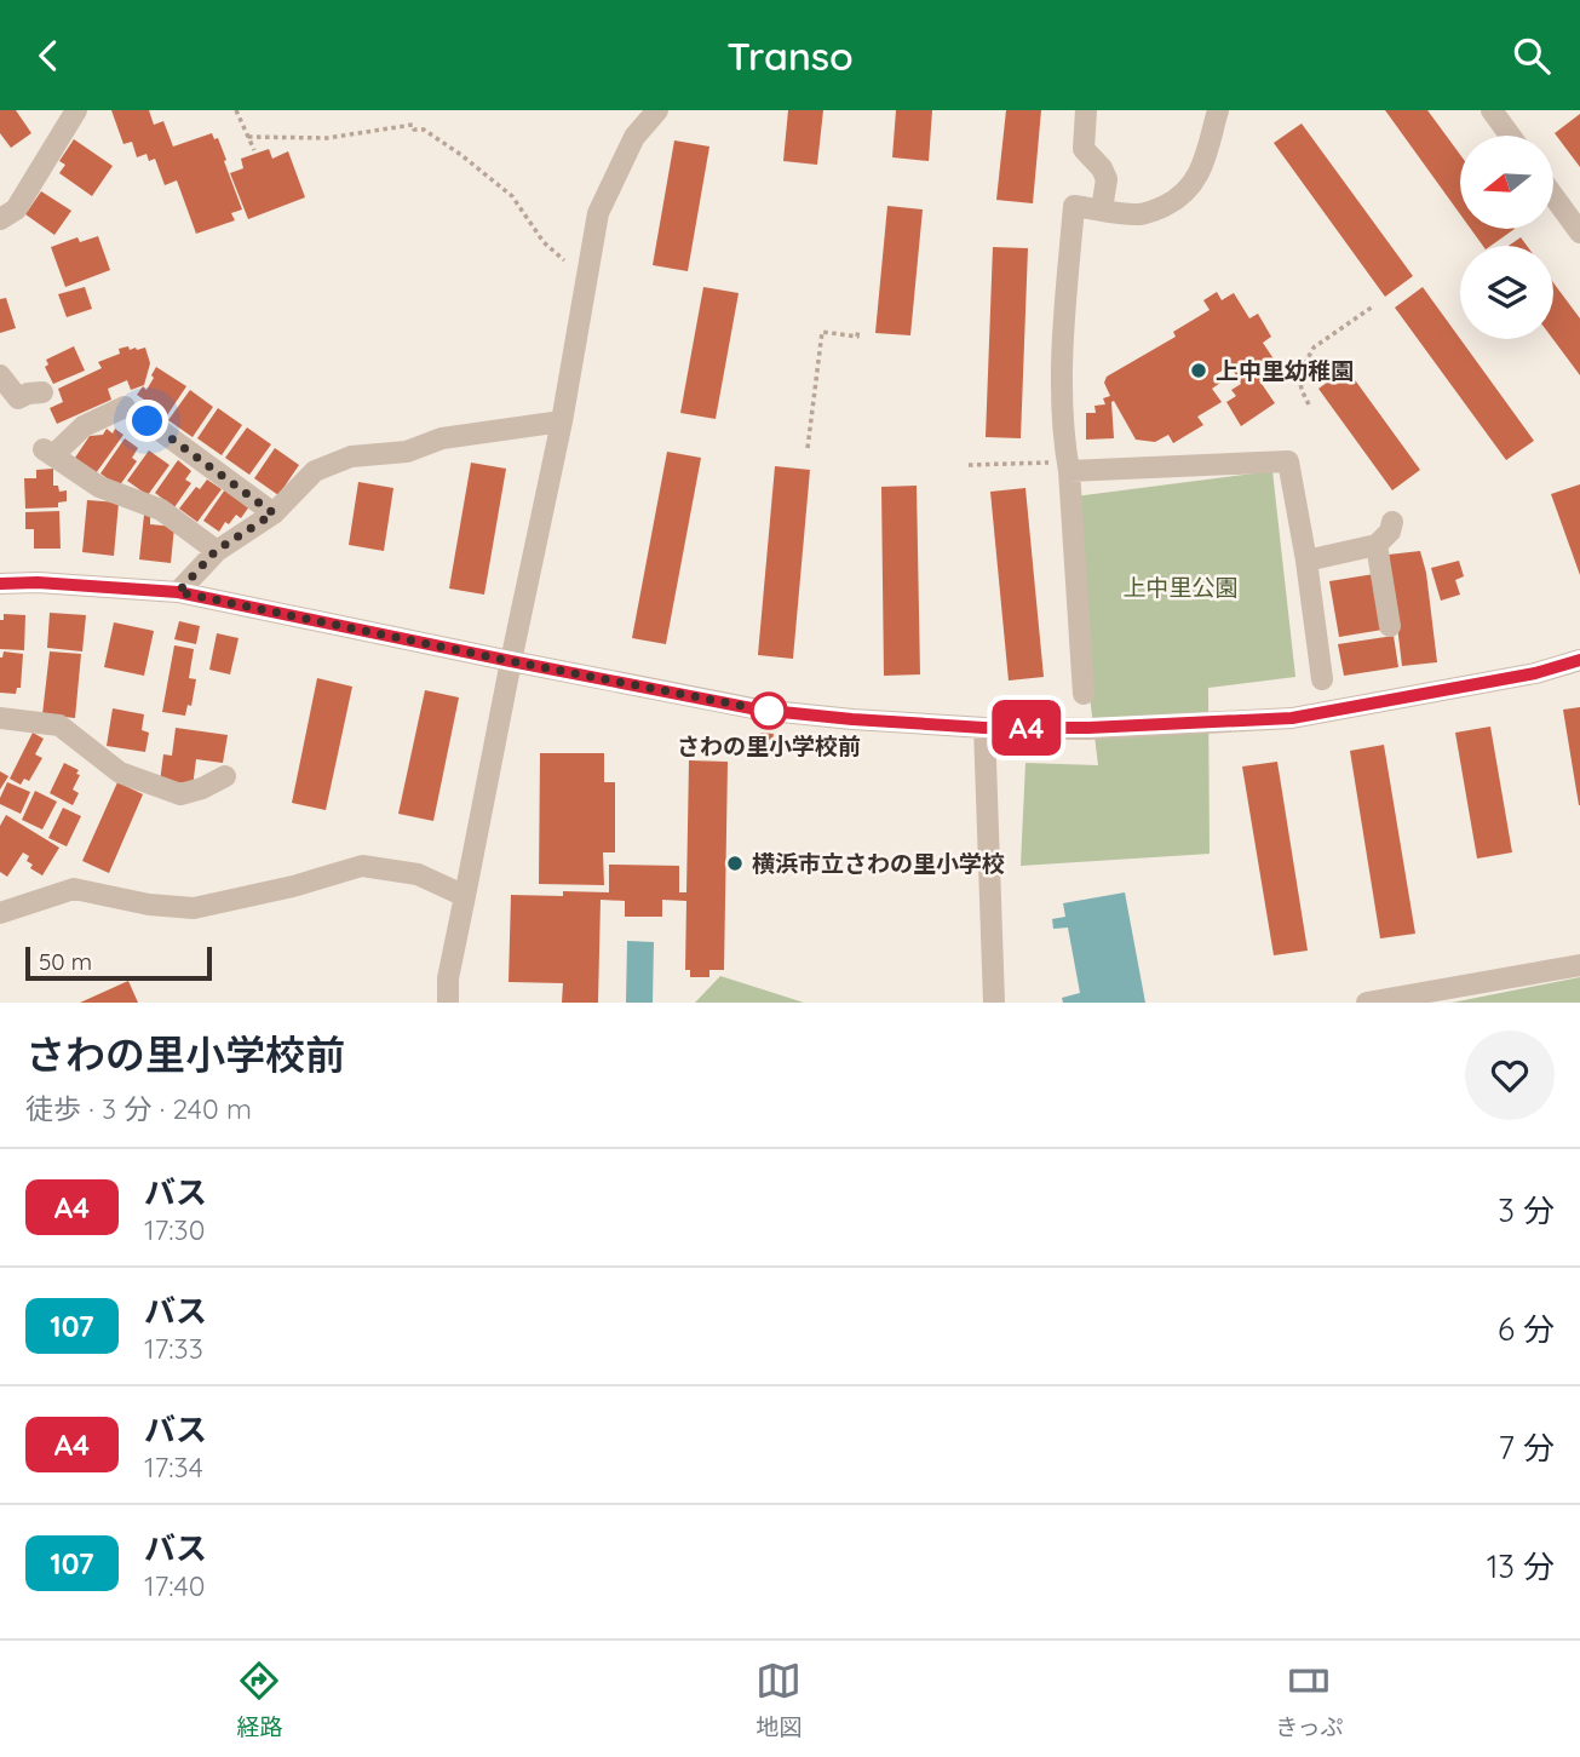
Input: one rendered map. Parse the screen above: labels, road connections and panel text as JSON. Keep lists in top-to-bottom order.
{
  "parks": ["上中里公園"],
  "places": ["上中里幼稚園", "さわの里小学校前", "横浜市立さわの里小学校"],
  "lines": ["bus line A4"],
  "scale_bar": "50 m",
  "north": "left",
  "page": {
    "header": "Transo",
    "on_map": "A4",
    "scale": "50 m",
    "heading": ["さわの里小学校前", "徒歩 · 3 分 · 240 m"],
    "list": [
      {
        "mark": "A4",
        "name": "バス",
        "note": "17:30",
        "value": "3 分"
      },
      {
        "mark": "107",
        "name": "バス",
        "note": "17:33",
        "value": "6 分"
      },
      {
        "mark": "A4",
        "name": "バス",
        "note": "17:34",
        "value": "7 分"
      },
      {
        "mark": "107",
        "name": "バス",
        "note": "17:40",
        "value": "13 分"
      }
    ],
    "tabs": ["経路", "地図", "きっぷ"]
  }
}
